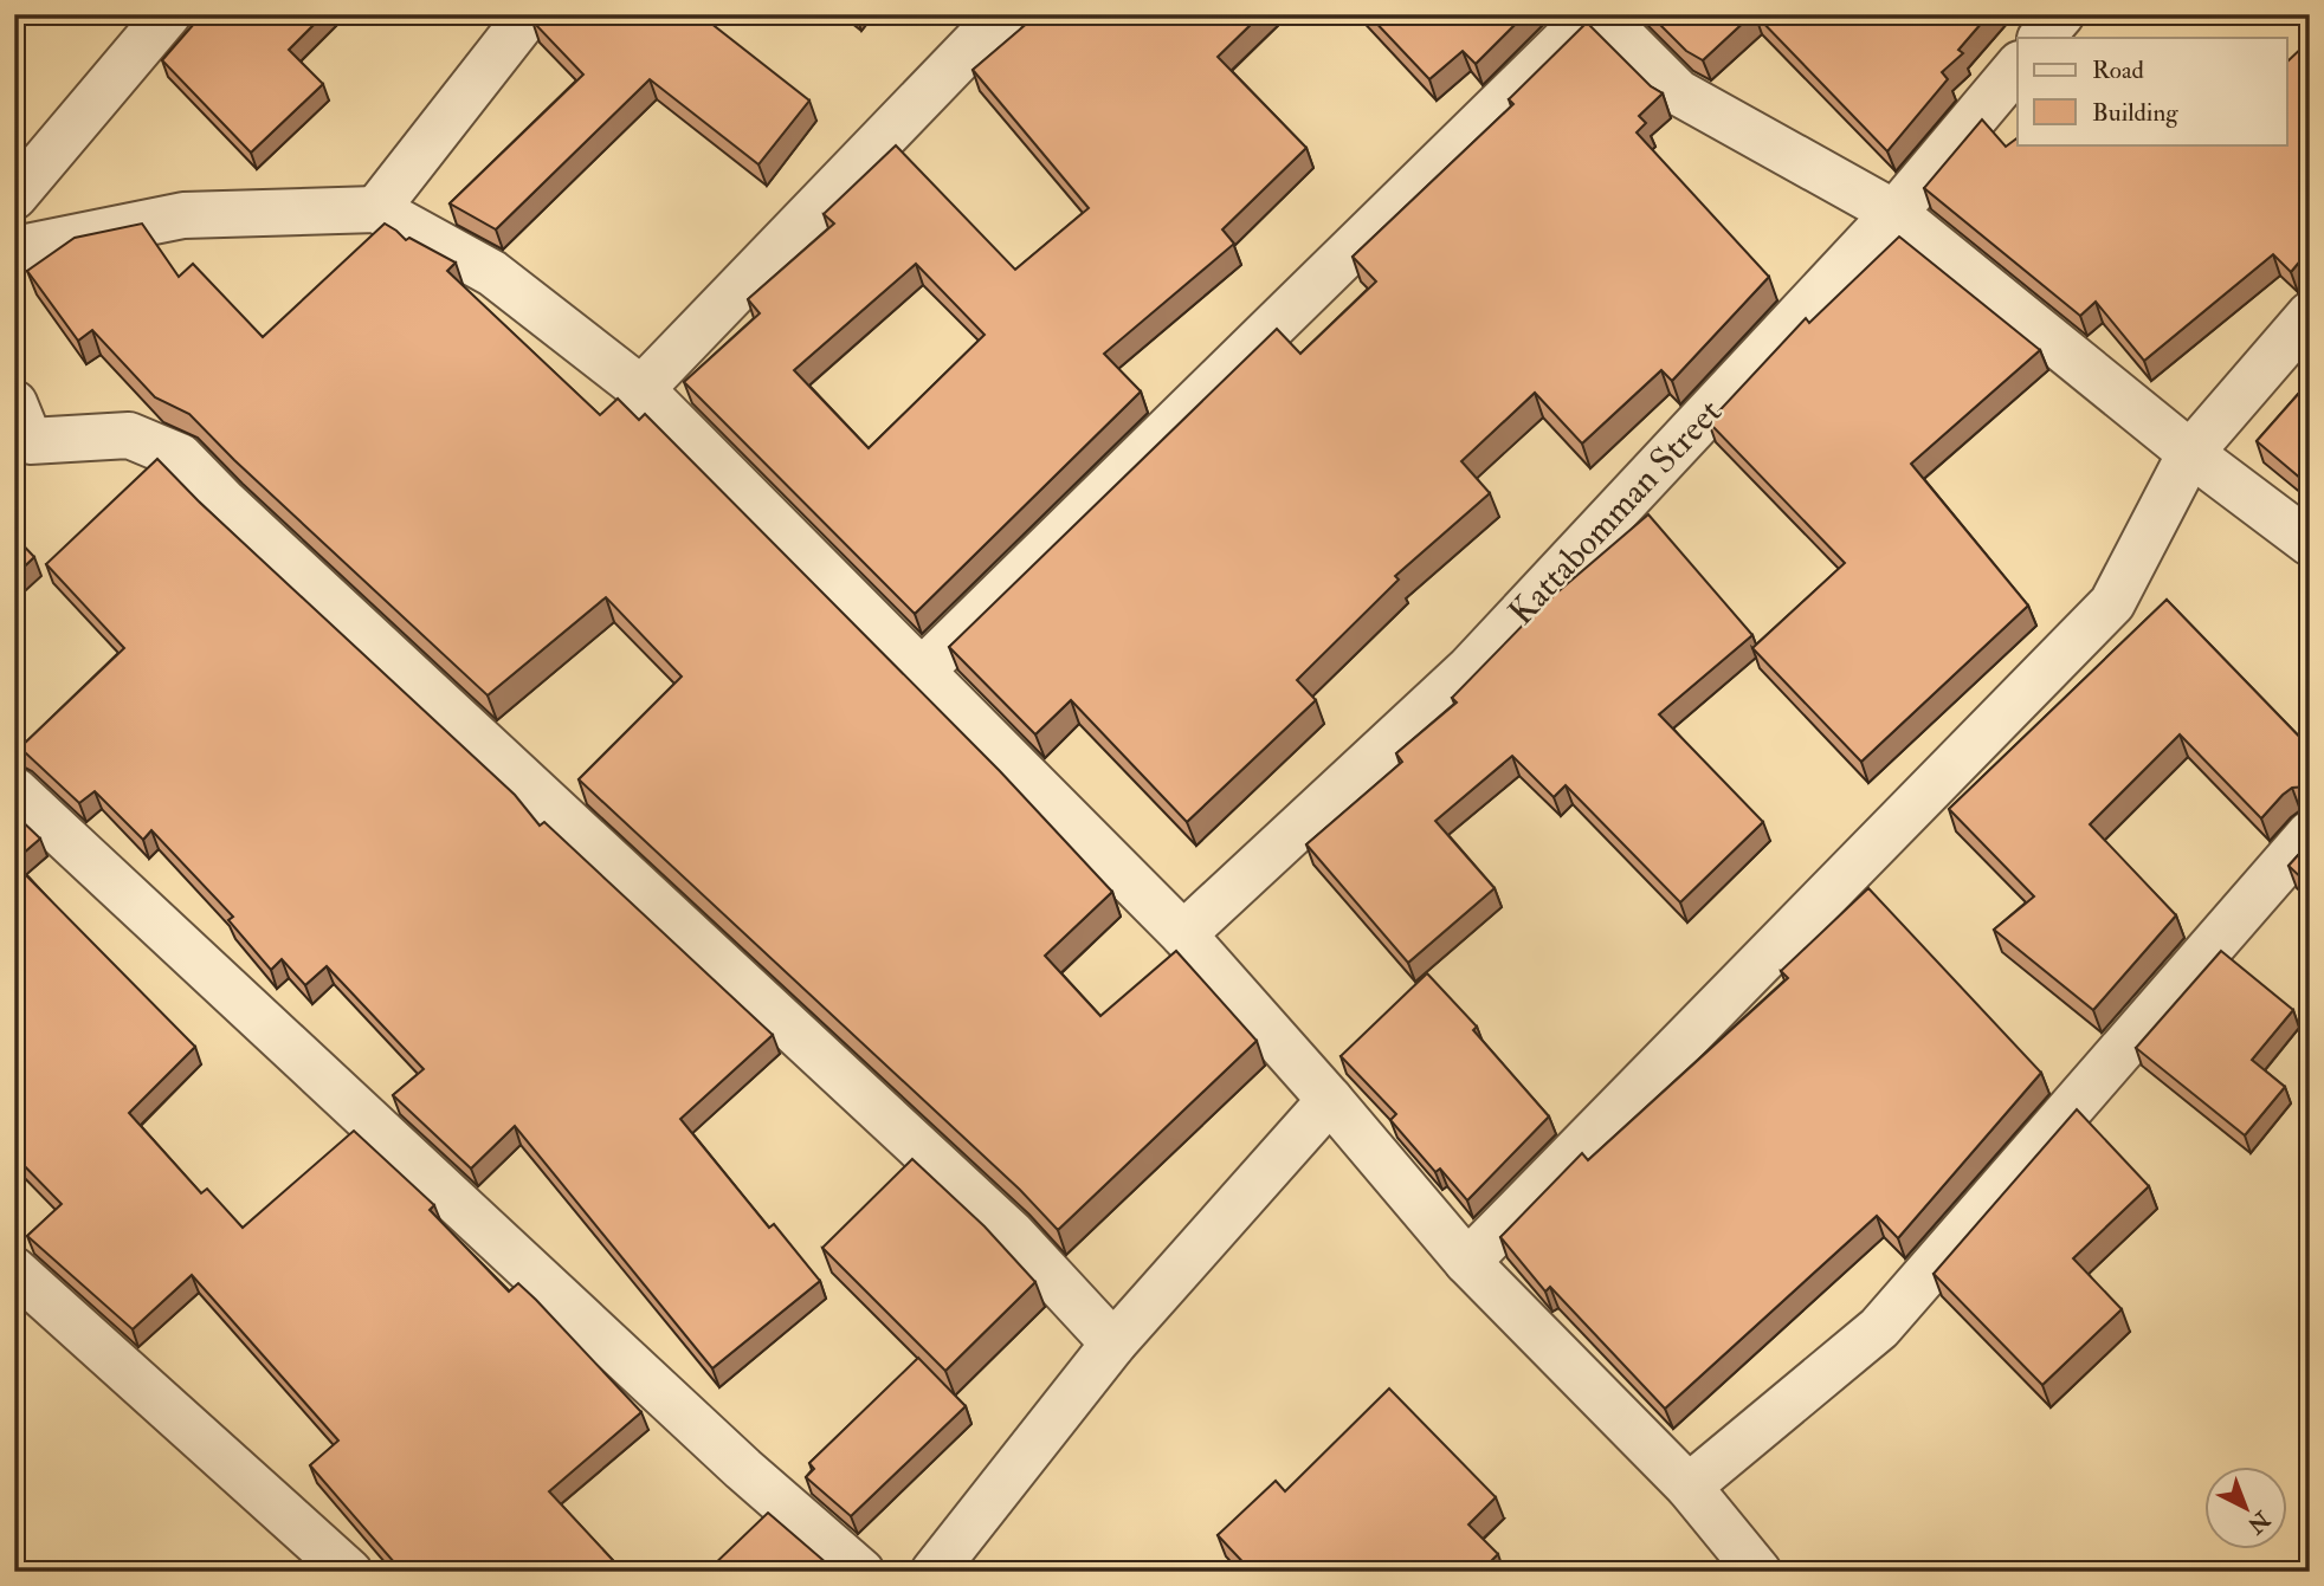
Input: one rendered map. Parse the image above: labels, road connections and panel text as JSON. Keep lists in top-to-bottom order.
{
  "streets": {
    "street": ["Kattabomman Street"]
  },
  "legend": ["Road", "Building"],
  "north": "bottom right"
}
